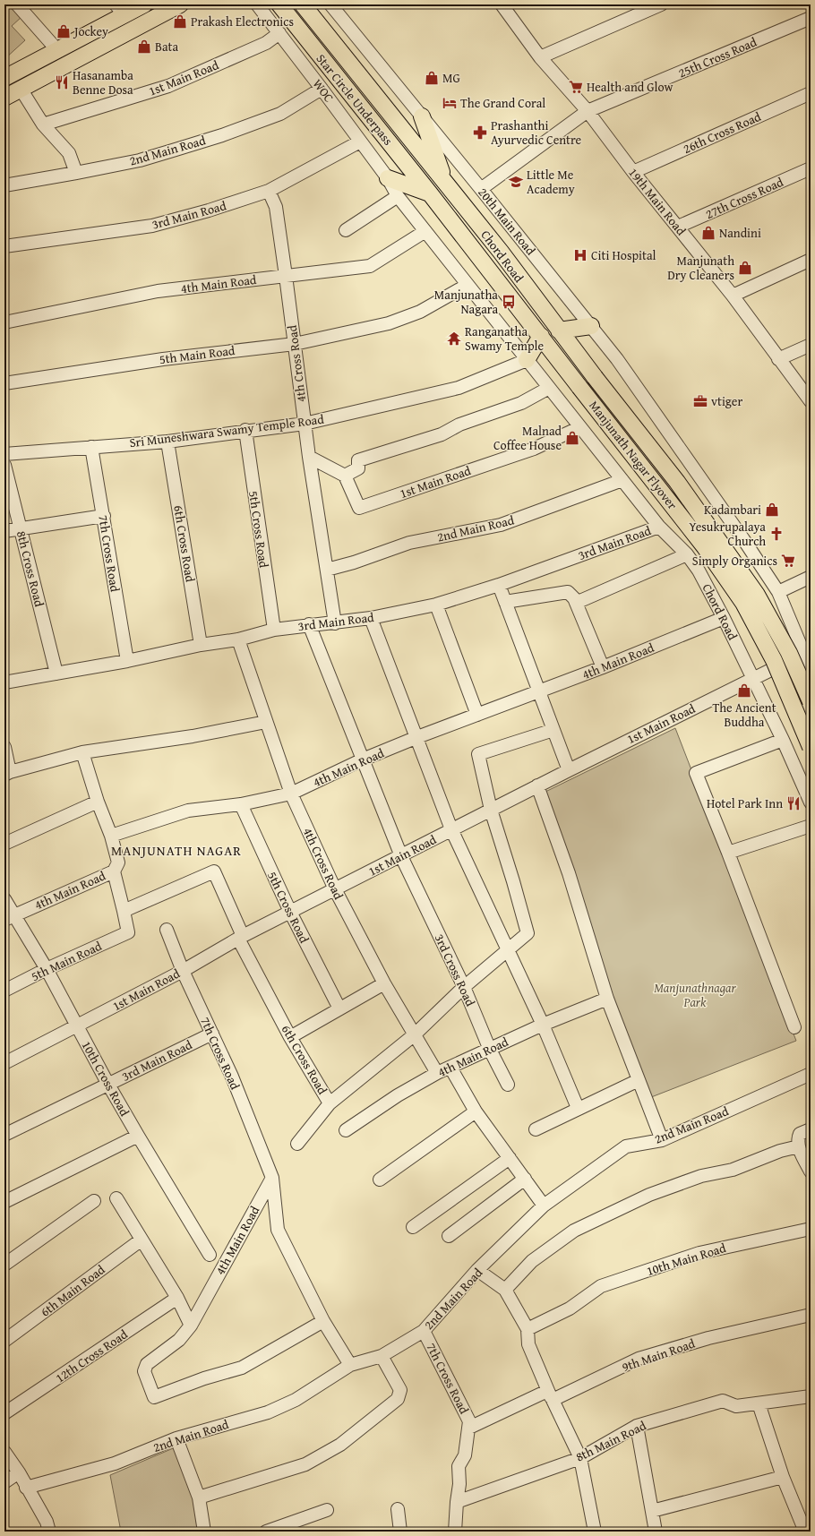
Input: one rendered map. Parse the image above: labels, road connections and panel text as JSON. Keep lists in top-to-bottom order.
{
  "streets": {
    "main road": ["Star Circle Underpass", "Chord Road", "Manjunath Nagar Flyover"],
    "street": [
      "25th Cross Road",
      "1st Main Road",
      "WOC",
      "26th Cross Road",
      "2nd Main Road",
      "27th Cross Road",
      "19th Main Road",
      "3rd Main Road",
      "20th Main Road",
      "4th Main Road",
      "5th Main Road",
      "4th Cross Road",
      "Sri Muneshwara Swamy Temple Road",
      "5th Cross Road",
      "6th Cross Road",
      "7th Cross Road",
      "8th Cross Road",
      "3rd Cross Road",
      "10th Cross Road",
      "10th Main Road",
      "6th Main Road",
      "9th Main Road",
      "12th Cross Road",
      "8th Main Road"
    ]
  },
  "crossings": [
    ["25th Cross Road", "19th Main Road"],
    ["25th Cross Road", "20th Main Road"],
    ["1st Main Road", "WOC"],
    ["1st Main Road", "Chord Road"],
    ["1st Main Road", "4th Cross Road"],
    ["1st Main Road", "5th Cross Road"],
    ["1st Main Road", "6th Cross Road"],
    ["1st Main Road", "7th Cross Road"],
    ["1st Main Road", "3rd Cross Road"],
    ["1st Main Road", "10th Cross Road"],
    ["WOC", "2nd Main Road"],
    ["WOC", "3rd Main Road"],
    ["WOC", "Chord Road"],
    ["WOC", "4th Main Road"],
    ["WOC", "5th Main Road"],
    ["Star Circle Underpass", "Chord Road"],
    ["26th Cross Road", "19th Main Road"],
    ["2nd Main Road", "Chord Road"],
    ["2nd Main Road", "4th Cross Road"],
    ["2nd Main Road", "7th Cross Road"],
    ["27th Cross Road", "19th Main Road"],
    ["3rd Main Road", "Chord Road"],
    ["3rd Main Road", "4th Cross Road"],
    ["3rd Main Road", "5th Cross Road"],
    ["3rd Main Road", "6th Cross Road"],
    ["3rd Main Road", "7th Cross Road"],
    ["3rd Main Road", "8th Cross Road"],
    ["3rd Main Road", "3rd Cross Road"],
    ["3rd Main Road", "10th Cross Road"],
    ["Chord Road", "4th Main Road"],
    ["Chord Road", "5th Main Road"],
    ["Chord Road", "Sri Muneshwara Swamy Temple Road"],
    ["Chord Road", "Manjunath Nagar Flyover"],
    ["4th Main Road", "4th Cross Road"],
    ["4th Main Road", "5th Cross Road"],
    ["4th Main Road", "7th Cross Road"],
    ["4th Main Road", "3rd Cross Road"],
    ["4th Main Road", "10th Cross Road"],
    ["5th Main Road", "4th Cross Road"],
    ["5th Main Road", "6th Cross Road"],
    ["5th Main Road", "10th Cross Road"],
    ["4th Cross Road", "Sri Muneshwara Swamy Temple Road"],
    ["4th Cross Road", "6th Cross Road"],
    ["Sri Muneshwara Swamy Temple Road", "5th Cross Road"],
    ["Sri Muneshwara Swamy Temple Road", "6th Cross Road"],
    ["Sri Muneshwara Swamy Temple Road", "7th Cross Road"],
    ["6th Cross Road", "3rd Cross Road"],
    ["7th Cross Road", "9th Main Road"],
    ["7th Cross Road", "8th Main Road"]
  ],
  "districts": ["MANJUNATH NAGAR"],
  "parks": ["Manjunathnagar Park"],
  "places": {
    "shop": [
      "Prakash Electronics",
      "Jockey",
      "Bata",
      "MG",
      "Nandini",
      "Manjunath Dry Cleaners",
      "Malnad Coffee House",
      "Kadambari",
      "The Ancient Buddha"
    ],
    "restaurant": ["Hasanamba Benne Dosa", "Hotel Park Inn"],
    "supermarket": ["Health and Glow", "Simply Organics"],
    "hotel": ["The Grand Coral"],
    "pharmacy": ["Prashanthi Ayurvedic Centre"],
    "school or university": ["Little Me Academy"],
    "hospital": ["Citi Hospital"],
    "bus stop": ["Manjunatha Nagara"],
    "temple": ["Ranganatha Swamy Temple"],
    "office": ["vtiger"],
    "church": ["Yesukrupalaya Church"]
  }
}
